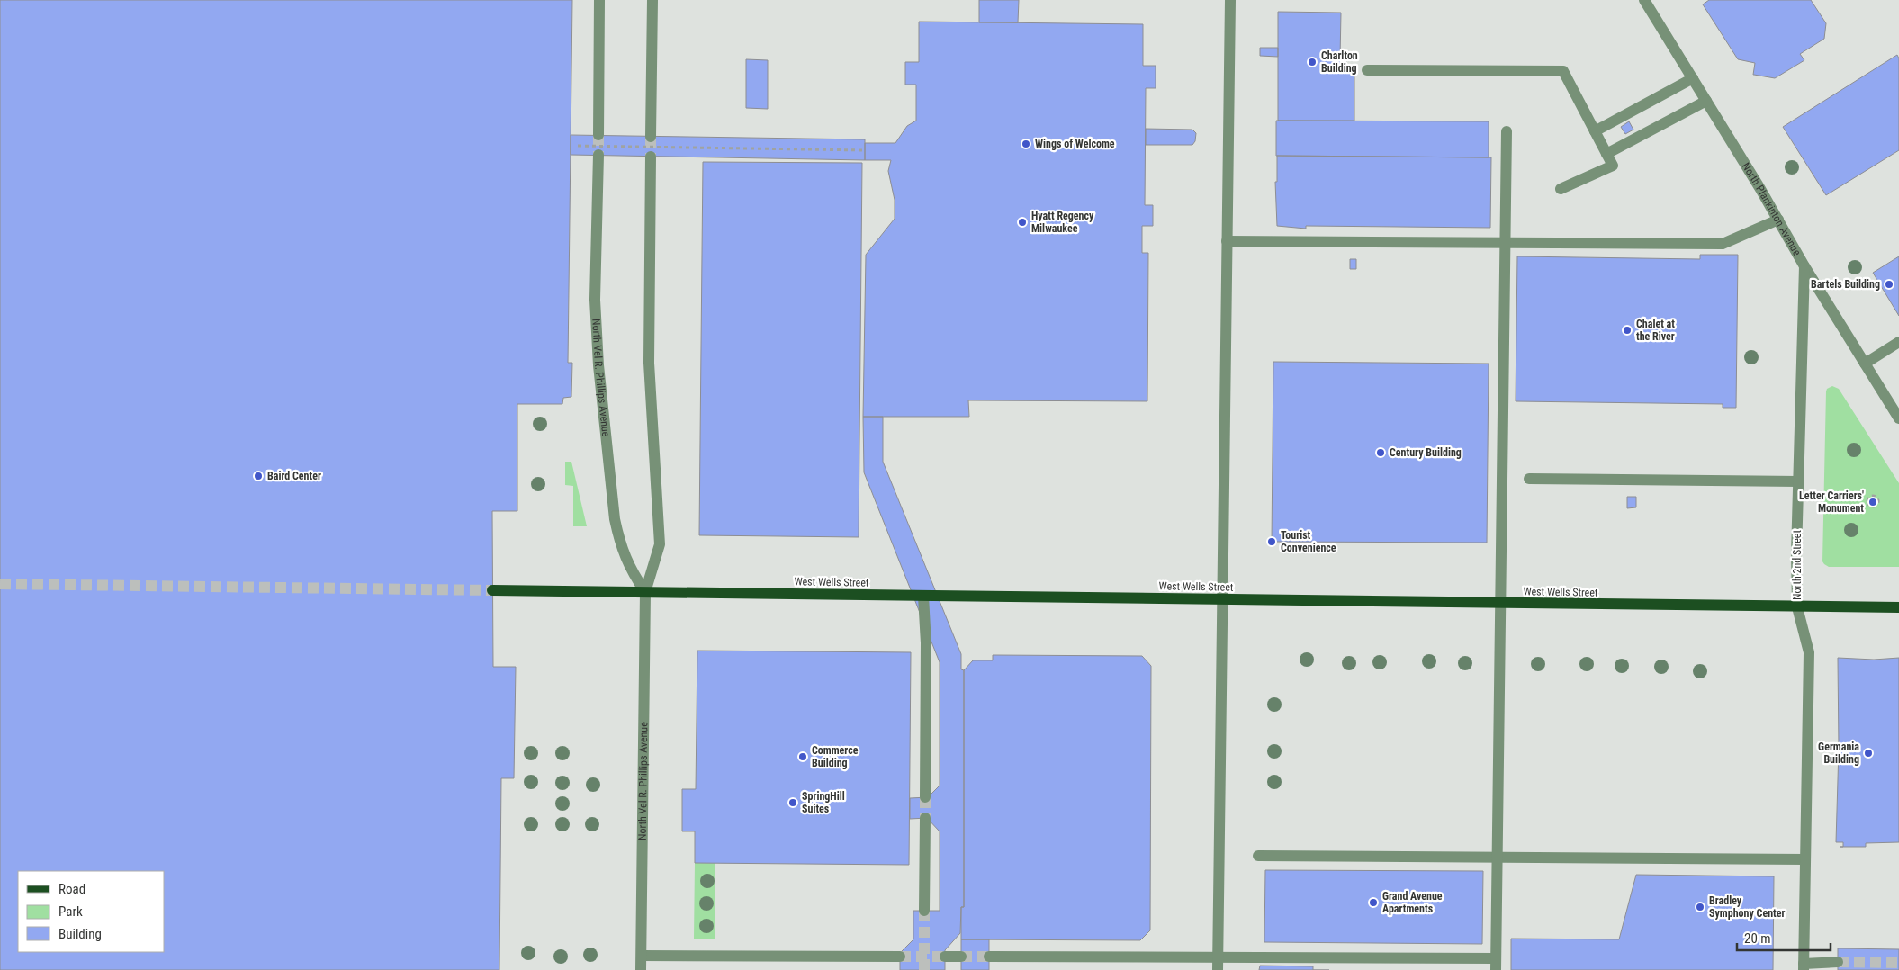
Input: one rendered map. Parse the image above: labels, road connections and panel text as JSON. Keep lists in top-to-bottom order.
{
  "streets": {
    "main road": ["West Wells Street"],
    "street": ["North Plankinton Avenue", "North Vel R. Phillips Avenue", "North 2nd Street"]
  },
  "crossings": [
    ["North Plankinton Avenue", "North 2nd Street"],
    ["North Vel R. Phillips Avenue", "West Wells Street"],
    ["North 2nd Street", "West Wells Street"]
  ],
  "places": [
    "Charlton Building",
    "Wings of Welcome",
    "Hyatt Regency Milwaukee",
    "Bartels Building",
    "Chalet at the River",
    "Century Building",
    "Baird Center",
    "Letter Carriers' Monument",
    "Tourist Convenience",
    "Germania Building",
    "Commerce Building",
    "SpringHill Suites",
    "Grand Avenue Apartments",
    "Bradley Symphony Center"
  ],
  "legend": ["Road", "Park", "Building"],
  "scale_bar": "20 m"
}
